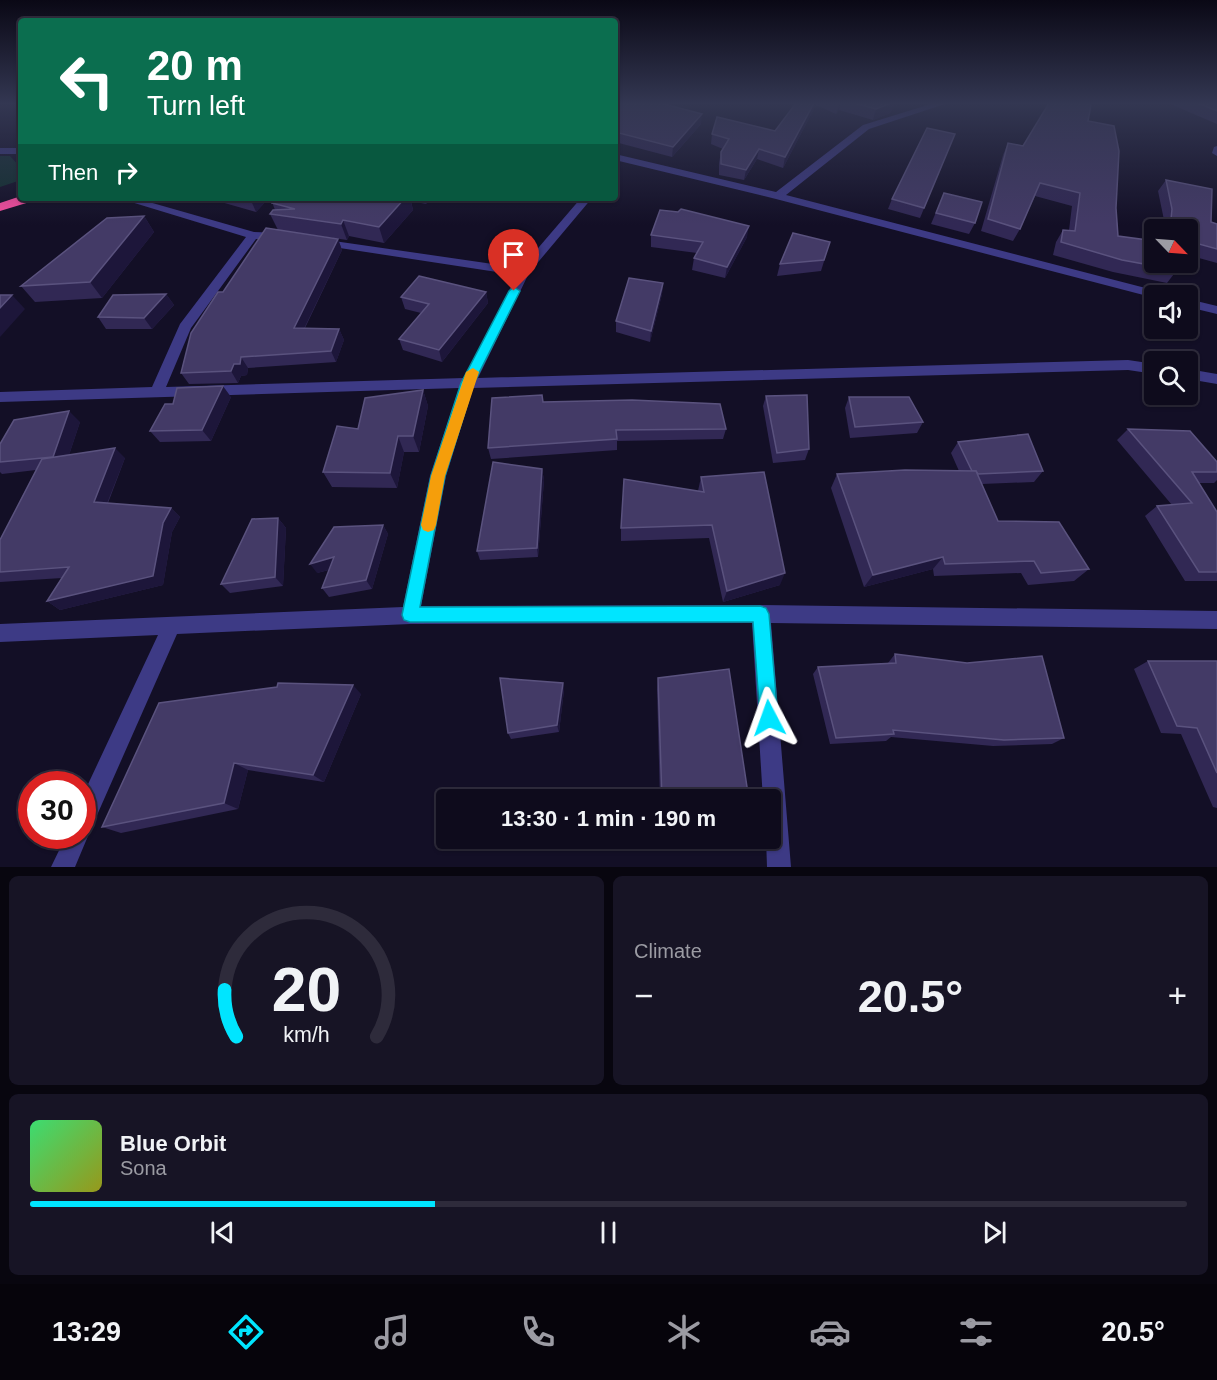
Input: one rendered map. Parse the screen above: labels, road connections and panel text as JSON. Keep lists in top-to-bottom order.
{
  "north": "bottom right",
  "page": {
    "turn": ["20 m", "Turn left"],
    "then": "Then",
    "limit": "30",
    "trip": "13:30 · 1 min · 190 m",
    "tile": "Climate",
    "heat": ["−", "20.5°", "+"],
    "song": ["Blue Orbit", "Sona"],
    "tabs": ["13:29", "20.5°"],
    "gauge": ["20", "km/h"]
  }
}
